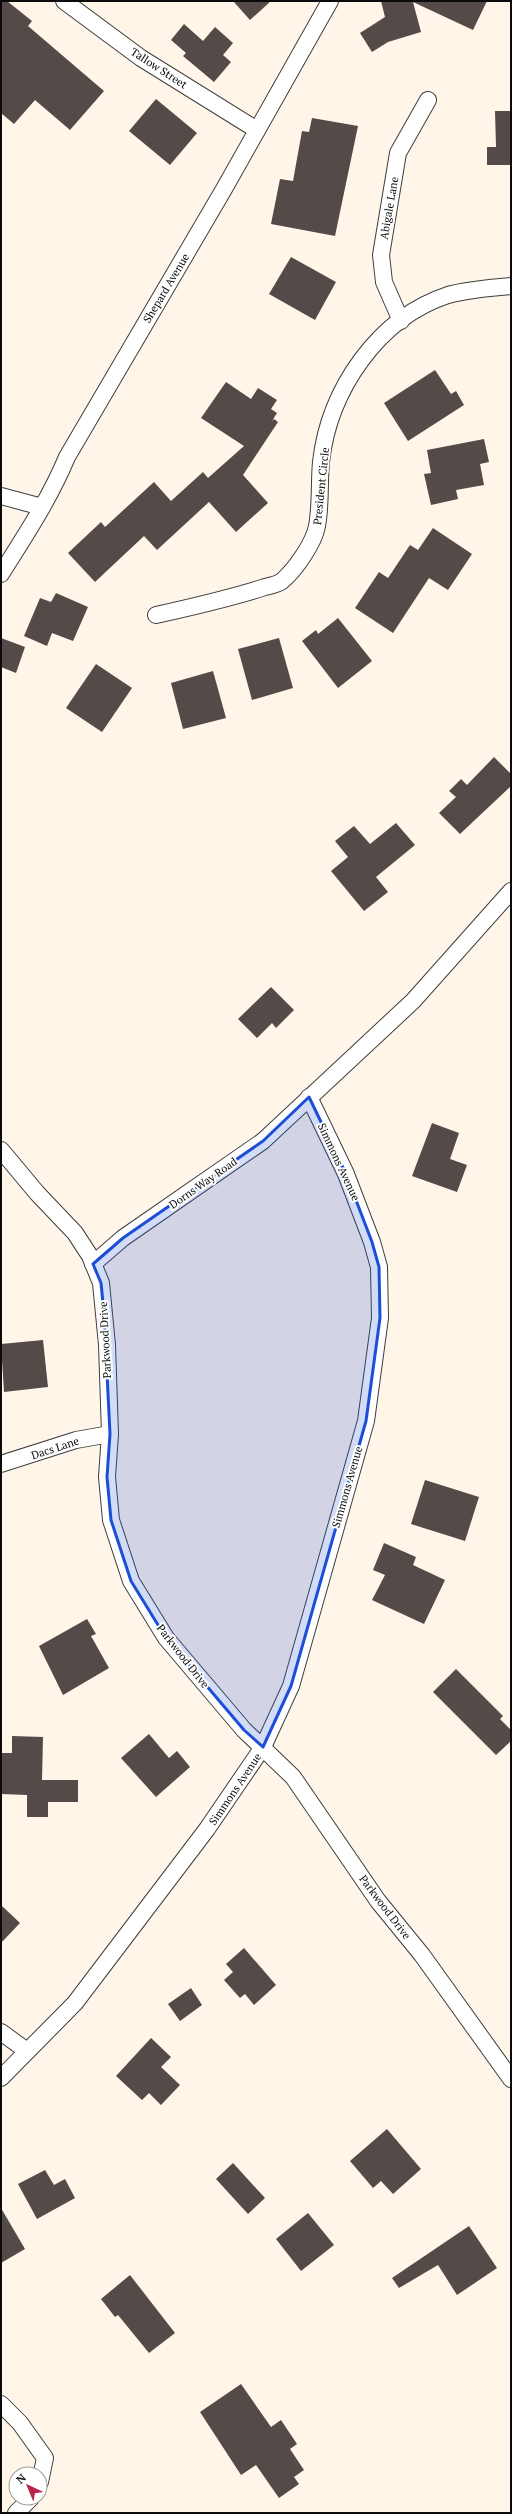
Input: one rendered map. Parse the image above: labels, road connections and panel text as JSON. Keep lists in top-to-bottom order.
{
  "streets": {
    "street": [
      "Tallow Street",
      "Abigale Lane",
      "Shepard Avenue",
      "President Circle",
      "Simmons Avenue",
      "Dorns Way Road",
      "Parkwood Drive",
      "Dacs Lane"
    ]
  },
  "crossings": [
    ["Tallow Street", "Shepard Avenue"],
    ["Abigale Lane", "President Circle"],
    ["Simmons Avenue", "Dorns Way Road"],
    ["Simmons Avenue", "Parkwood Drive"],
    ["Dorns Way Road", "Parkwood Drive"],
    ["Parkwood Drive", "Dacs Lane"]
  ],
  "north": "top left"
}
